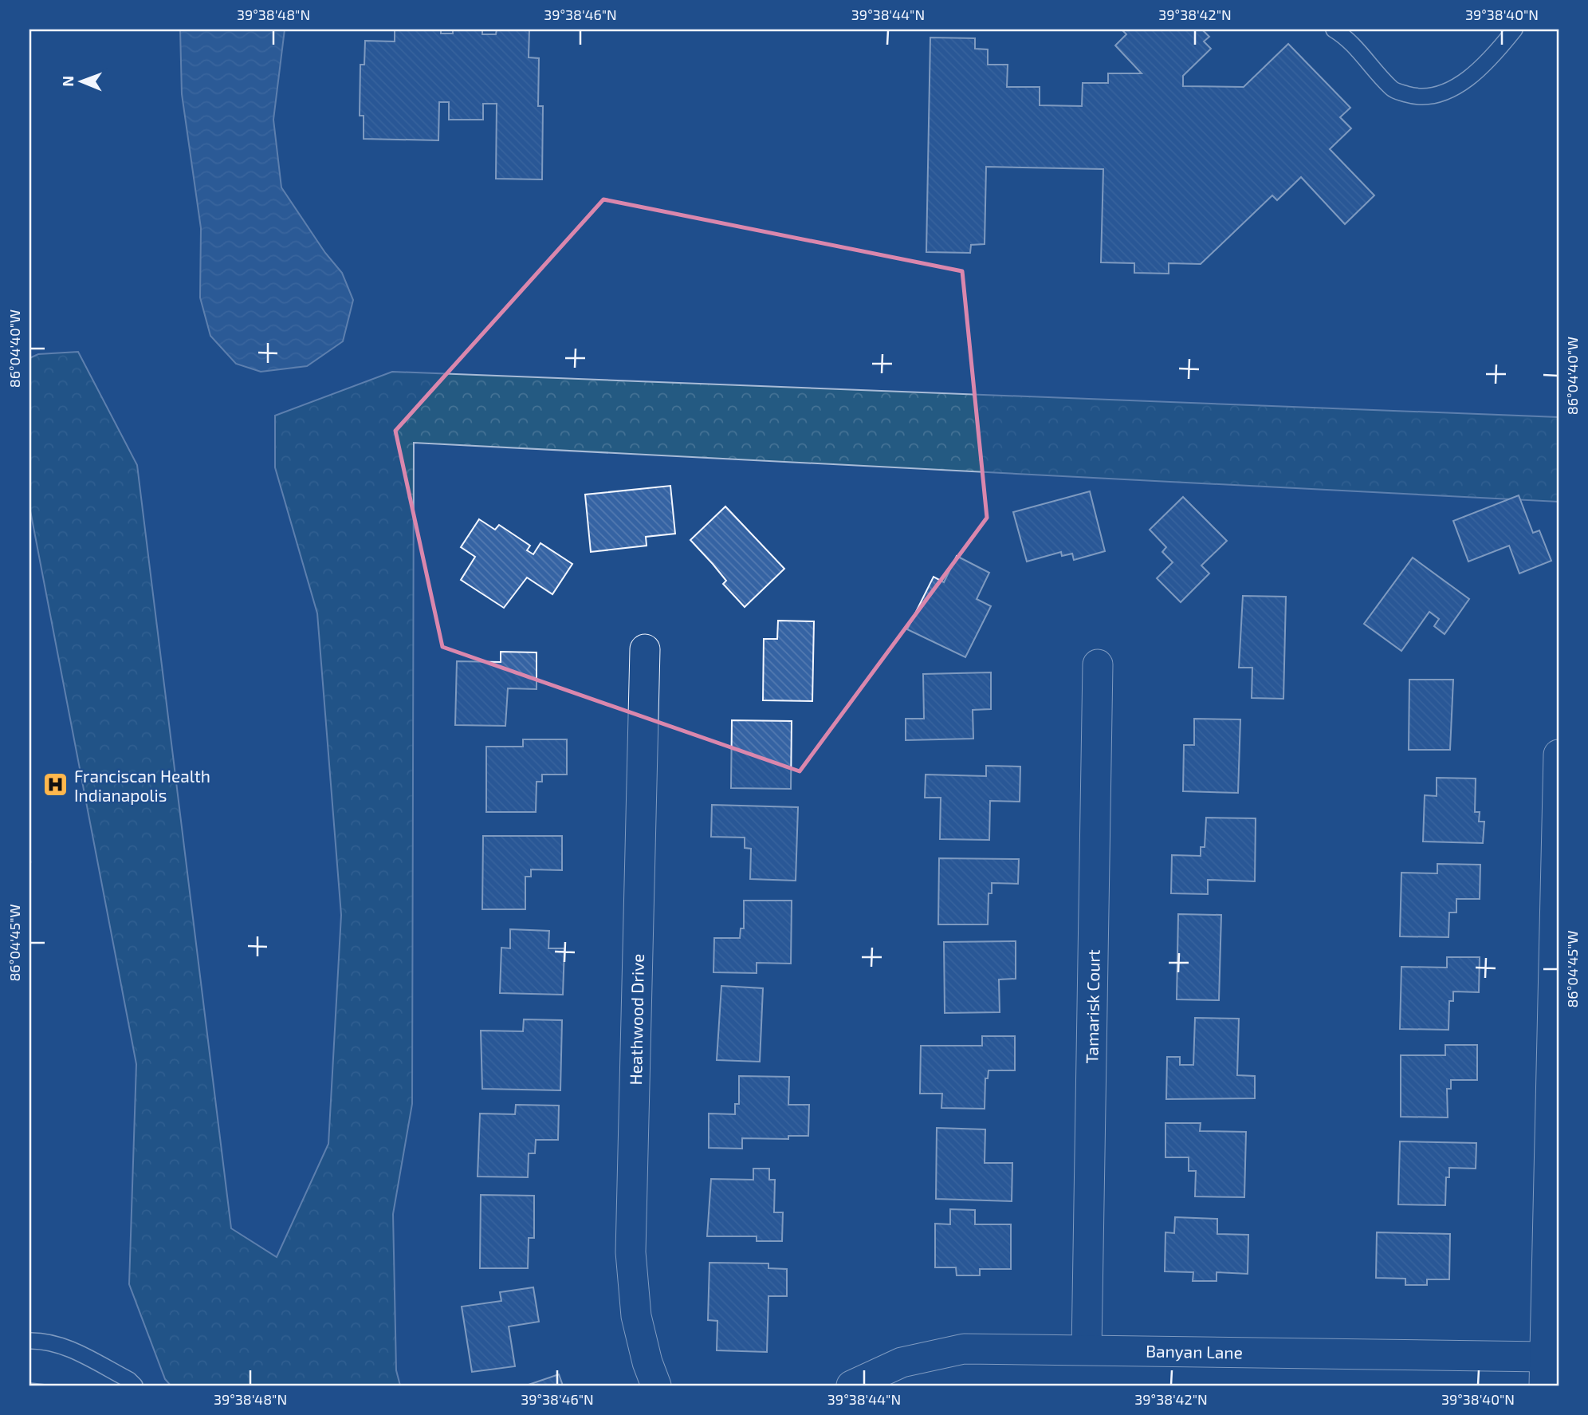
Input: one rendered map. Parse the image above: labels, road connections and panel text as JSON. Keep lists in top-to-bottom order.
{
  "streets": {
    "street": ["Tamarisk Court", "Heathwood Drive", "Banyan Lane"]
  },
  "crossings": [
    ["Tamarisk Court", "Banyan Lane"]
  ],
  "places": {
    "hospital": ["Franciscan Health Indianapolis"]
  },
  "north": "left",
  "coordinates": [
    "39°38'48\"N",
    "39°38'46\"N",
    "39°38'44\"N",
    "39°38'42\"N",
    "39°38'40\"N",
    "86°04'40\"W",
    "86°04'45\"W"
  ]
}
